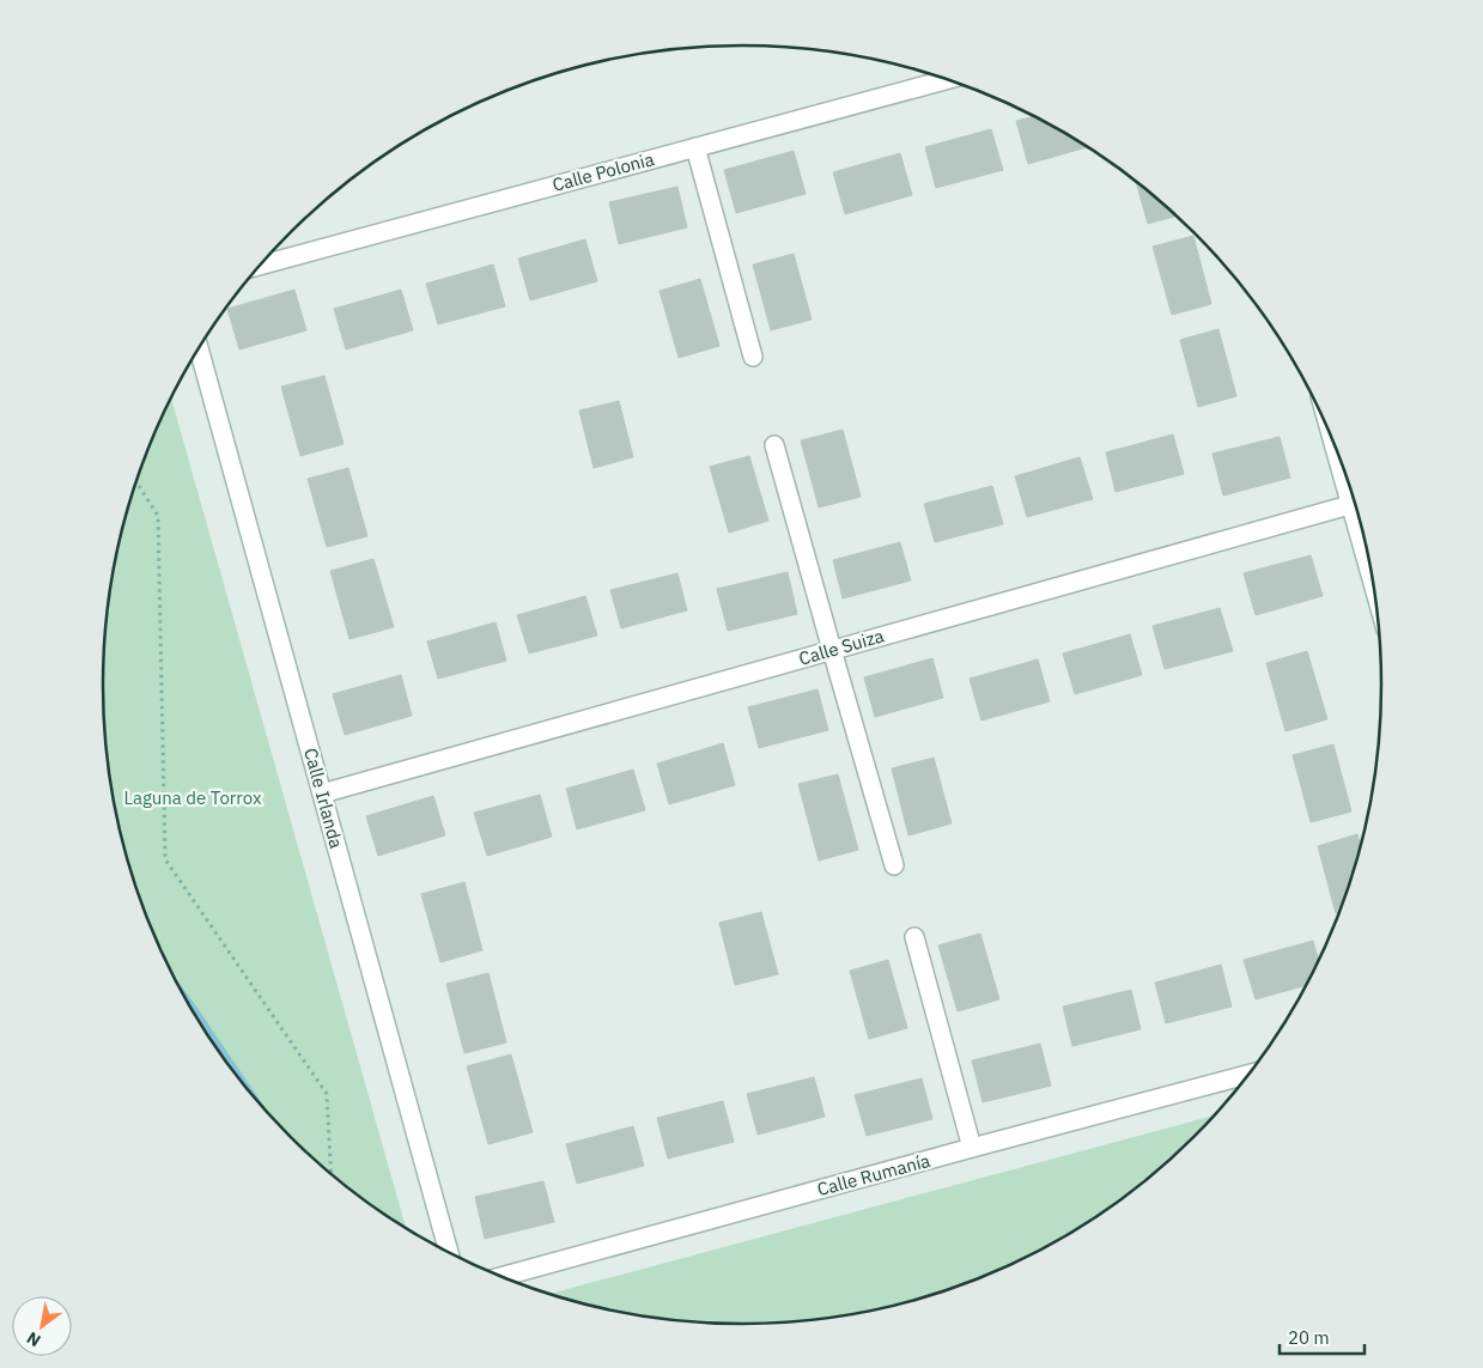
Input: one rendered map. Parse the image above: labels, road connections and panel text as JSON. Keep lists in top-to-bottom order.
{
  "streets": {
    "street": [
      "Calle Polonia",
      "Calle Suiza",
      "Calle Irlanda",
      "Calle Rumanía"
    ]
  },
  "crossings": [
    ["Calle Suiza", "Calle Irlanda"]
  ],
  "parks": ["Laguna de Torrox"],
  "scale_bar": "20 m",
  "north": "bottom left"
}
